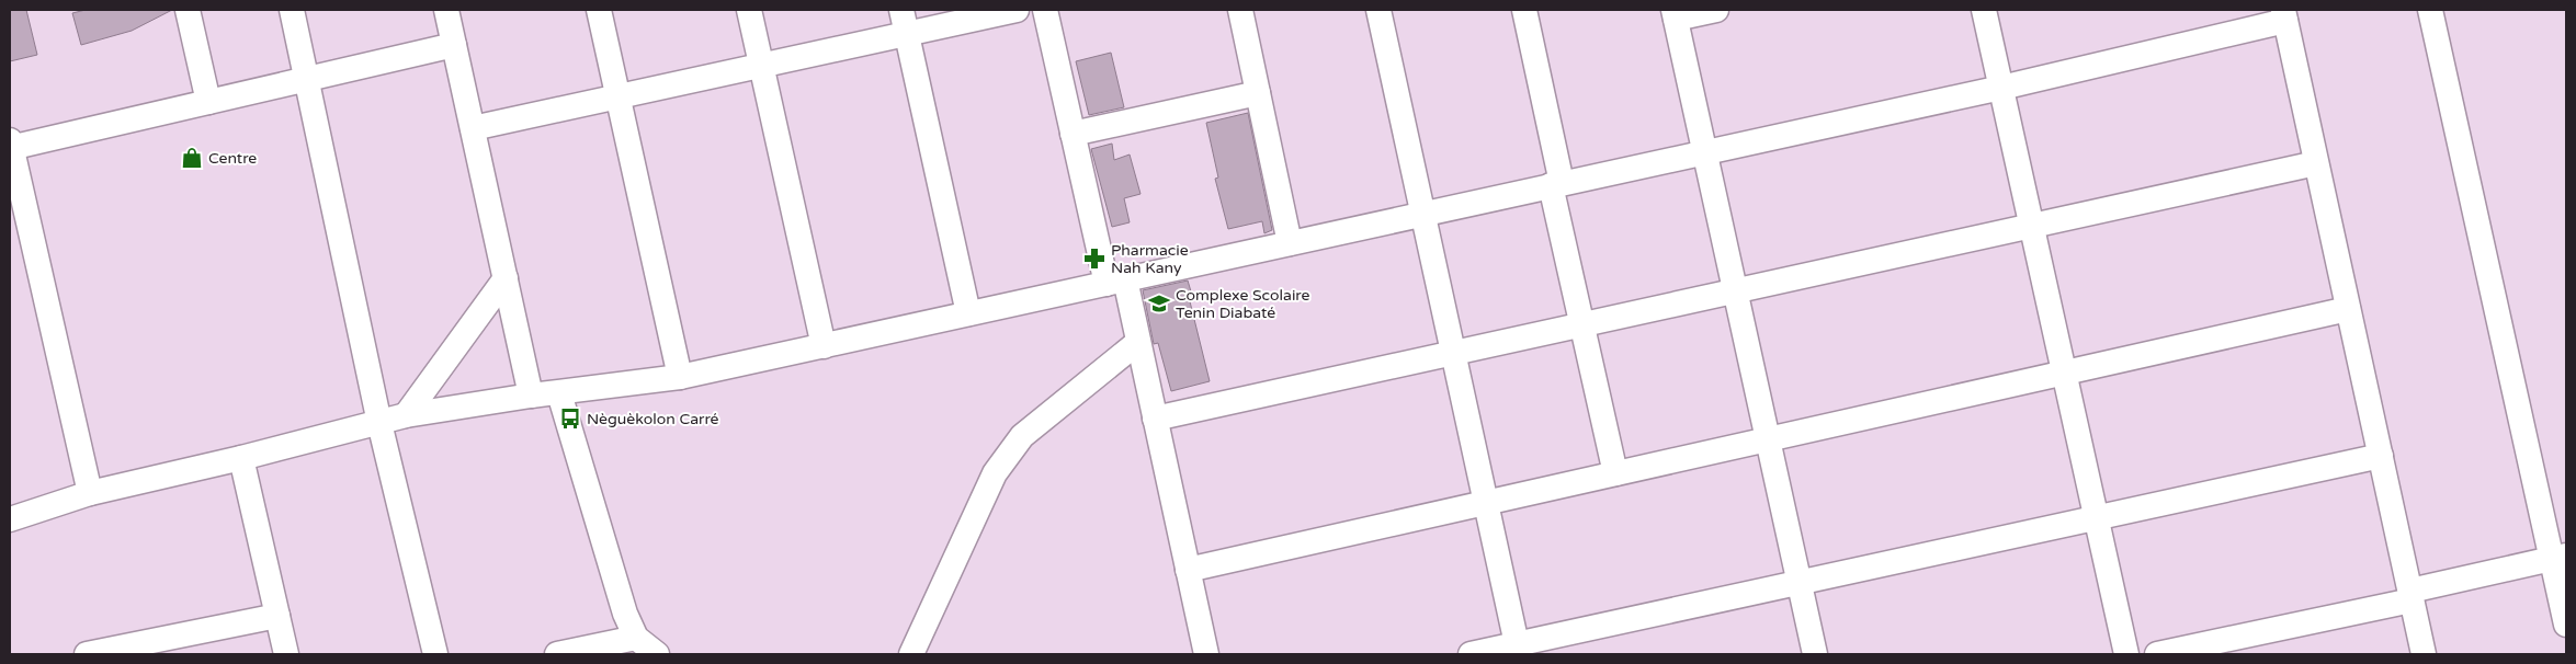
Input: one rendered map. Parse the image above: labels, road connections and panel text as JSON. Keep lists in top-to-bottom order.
{
  "places": {
    "shop": ["Centre"],
    "pharmacy": ["Pharmacie Nah Kany"],
    "school or university": ["Complexe Scolaire Tenin Diabaté"],
    "bus stop": ["Nèguèkolon Carré"]
  }
}
